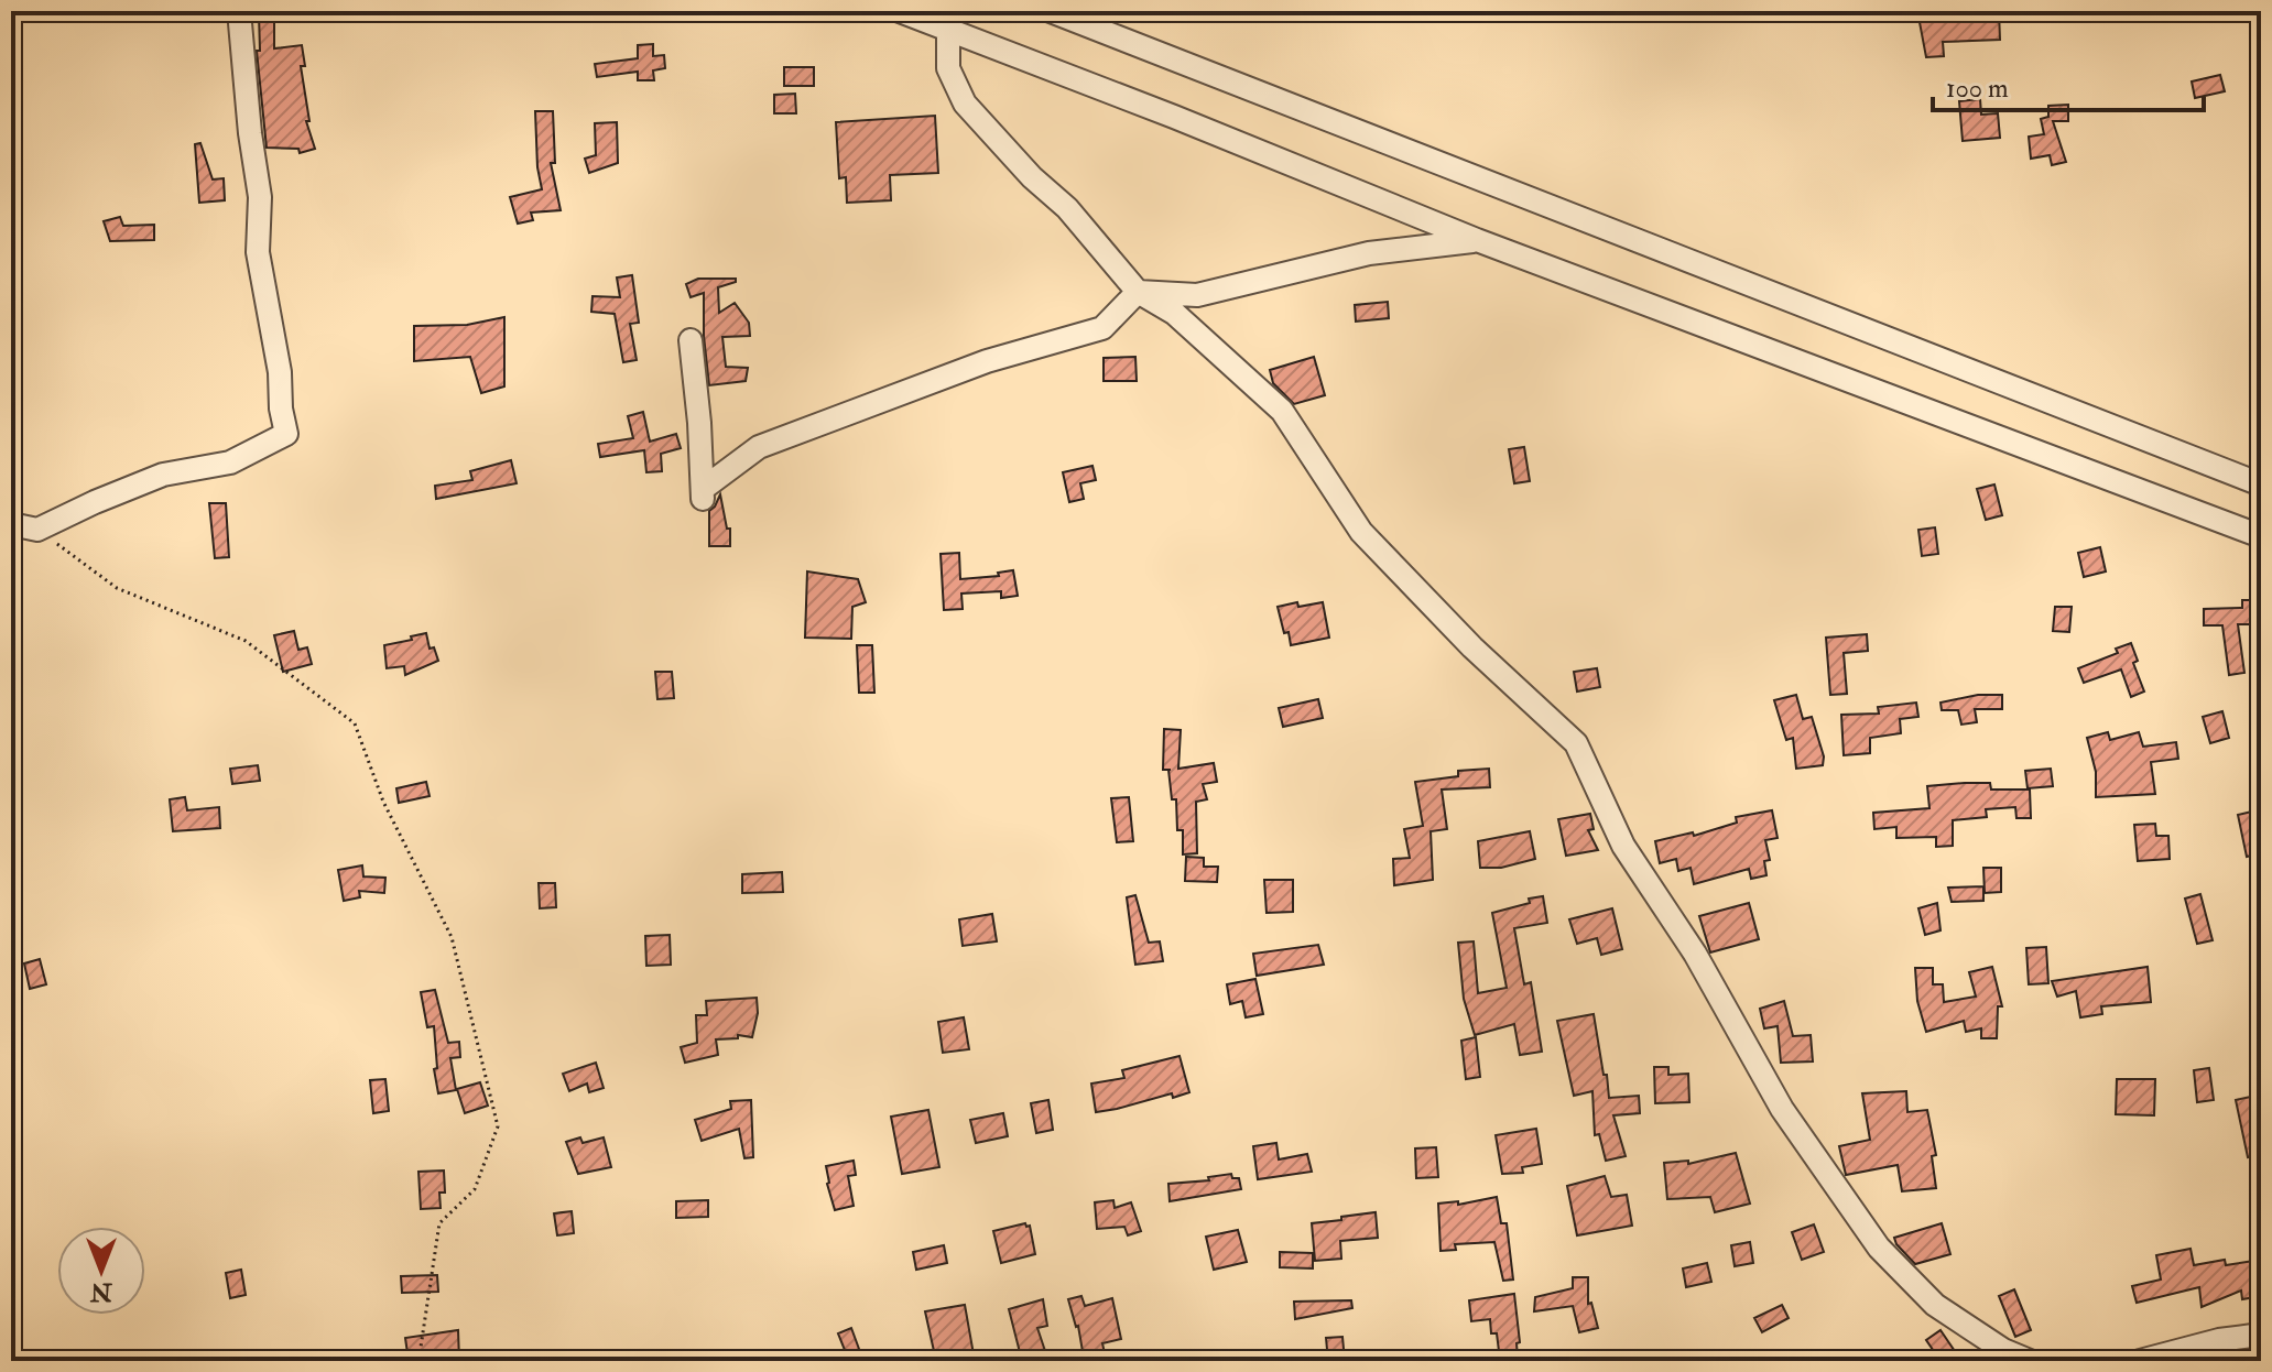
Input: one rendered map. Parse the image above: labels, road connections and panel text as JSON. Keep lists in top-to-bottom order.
{
  "scale_bar": "100 m",
  "north": "bottom"
}
